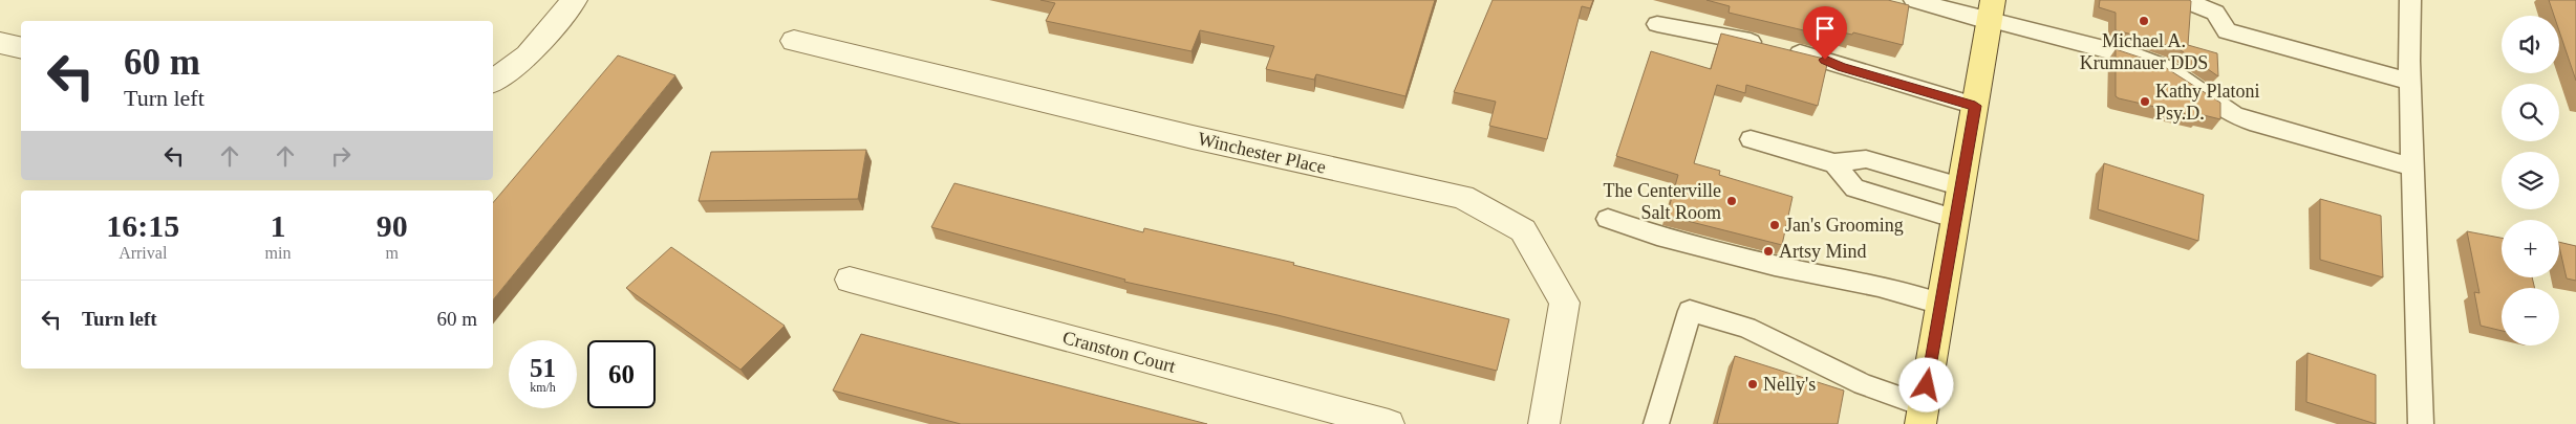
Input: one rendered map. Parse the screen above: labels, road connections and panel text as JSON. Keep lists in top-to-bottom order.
{
  "streets": {
    "street": ["Winchester Place", "Cranston Court"]
  },
  "places": [
    "Michael A. Krumnauer DDS",
    "Kathy Platoni Psy.D.",
    "The Centerville Salt Room",
    "Jan's Grooming",
    "Artsy Mind",
    "Nelly's"
  ],
  "page": {
    "map_buttons": ["+", "−"],
    "turn": ["60 m", "Turn left"],
    "eta": [
      "16:15",
      "Arrival",
      "1",
      "min",
      "90",
      "m"
    ],
    "list": [
      {
        "name": "Turn left",
        "value": "60 m"
      }
    ],
    "speed": "51 km/h",
    "limit": "60"
  }
}
